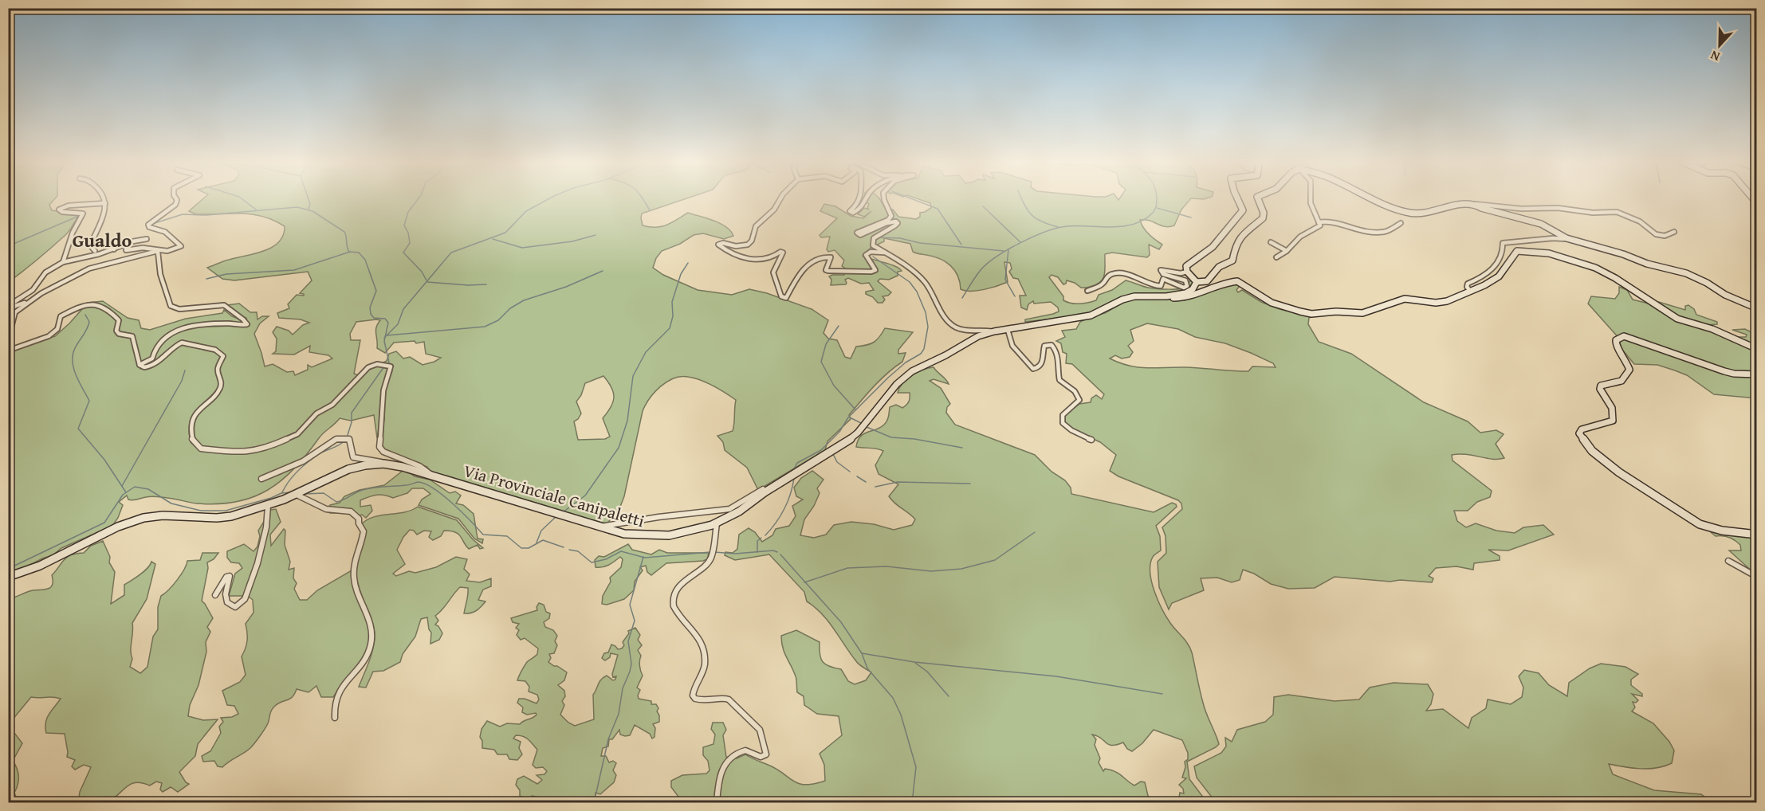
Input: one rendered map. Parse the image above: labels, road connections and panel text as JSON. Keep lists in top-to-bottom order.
{
  "streets": {
    "main road": ["Via Provinciale Canipaletti"]
  },
  "districts": ["Gualdo"],
  "north": "bottom"
}
